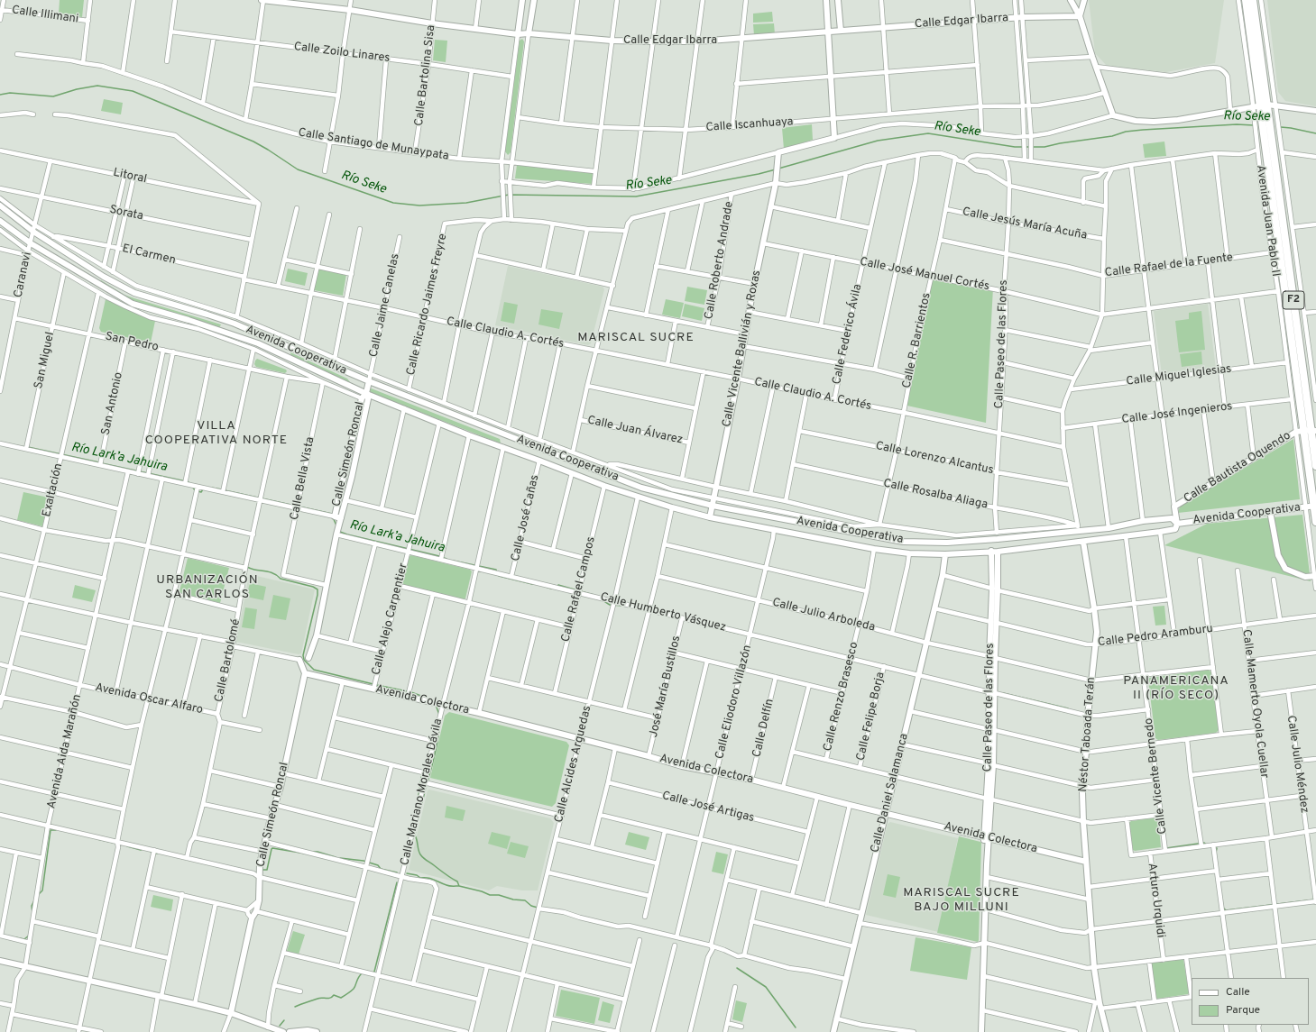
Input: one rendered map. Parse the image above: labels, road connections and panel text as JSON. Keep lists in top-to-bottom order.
{
  "streets": {
    "highway": ["Avenida Juan Pablo II", "F2"],
    "street": [
      "Calle Illimani",
      "Calle Edgar Ibarra",
      "Calle Zoilo Linares",
      "Calle Bartolina Sisa",
      "Calle Iscanhuaya",
      "Calle Santiago de Munaypata",
      "Litoral",
      "Sorata",
      "Calle Jesús María Acuña",
      "El Carmen",
      "Calle Roberto Andrade",
      "Calle Rafael de la Fuente",
      "Caranavi",
      "Calle José Manuel Cortés",
      "Calle Ricardo Jaimes Freyre",
      "Calle Jaime Canelas",
      "Calle Claudio A. Cortés",
      "Calle Federico Ávila",
      "Calle R. Barrientos",
      "San Pedro",
      "Calle Paseo de las Flores",
      "Calle Vicente Ballivián y Roxas",
      "Avenida Cooperativa",
      "San Miguel",
      "Calle Miguel Iglesias",
      "San Antonio",
      "Calle José Ingenieros",
      "Calle Juan Álvarez",
      "Calle Simeón Roncal",
      "Calle Lorenzo Alcantus",
      "Calle Bautista Oquendo",
      "Calle Bella Vista",
      "Exaltación",
      "Calle Rosalba Aliaga",
      "Calle José Cañas",
      "Calle Rafael Campos",
      "Calle Humberto Vásquez",
      "Calle Julio Arboleda",
      "Calle Alejo Carpentier",
      "Calle Pedro Aramburu",
      "Calle Bartolomé",
      "José María Bustillos",
      "Calle Renzo Brasesco",
      "Avenida Oscar Alfaro",
      "Avenida Colectora",
      "Calle Eliodoro Villazón",
      "Calle Mamerto Oyola Cuellar",
      "Calle Felipe Borja",
      "Calle Delfín",
      "Néstor Taboada Terán",
      "Avenida Aida Marañón",
      "Calle Alcides Arguedas",
      "Calle Julio Méndez",
      "Calle Vicente Bernedo",
      "Calle Mariano Morales Dávila",
      "Calle Daniel Salamanca",
      "Calle José Artigas",
      "Arturo Urquidi"
    ]
  },
  "crossings": [
    ["Calle Edgar Ibarra", "Calle Bartolina Sisa"],
    ["Calle Zoilo Linares", "Calle Bartolina Sisa"],
    ["Calle Bartolina Sisa", "Calle Santiago de Munaypata"],
    ["Litoral", "Caranavi"],
    ["Sorata", "Caranavi"],
    ["Avenida Juan Pablo II", "Calle Rafael de la Fuente"],
    ["Avenida Juan Pablo II", "Calle José Manuel Cortés"],
    ["Avenida Juan Pablo II", "F2"],
    ["Avenida Juan Pablo II", "Avenida Cooperativa"],
    ["Avenida Juan Pablo II", "Calle Miguel Iglesias"],
    ["Avenida Juan Pablo II", "Calle José Ingenieros"],
    ["Avenida Juan Pablo II", "Calle Bautista Oquendo"],
    ["Calle Jesús María Acuña", "Calle R. Barrientos"],
    ["Calle Jesús María Acuña", "Calle Paseo de las Flores"],
    ["El Carmen", "Calle Claudio A. Cortés"],
    ["Calle Rafael de la Fuente", "Calle R. Barrientos"],
    ["Calle Rafael de la Fuente", "Calle Paseo de las Flores"],
    ["Caranavi", "San Pedro"],
    ["Caranavi", "Avenida Cooperativa"],
    ["Calle José Manuel Cortés", "Calle Federico Ávila"],
    ["Calle José Manuel Cortés", "Calle R. Barrientos"],
    ["Calle José Manuel Cortés", "Calle Paseo de las Flores"],
    ["Calle José Manuel Cortés", "Calle Vicente Ballivián y Roxas"],
    ["F2", "Avenida Cooperativa"],
    ["Calle Ricardo Jaimes Freyre", "Calle Claudio A. Cortés"],
    ["Calle Jaime Canelas", "Calle Claudio A. Cortés"],
    ["Calle Jaime Canelas", "Avenida Cooperativa"],
    ["Calle Claudio A. Cortés", "Calle Federico Ávila"],
    ["Calle Claudio A. Cortés", "Calle R. Barrientos"],
    ["Calle Claudio A. Cortés", "Calle Paseo de las Flores"],
    ["Calle Claudio A. Cortés", "Calle Vicente Ballivián y Roxas"],
    ["Calle R. Barrientos", "Calle Lorenzo Alcantus"],
    ["Calle R. Barrientos", "Calle Rosalba Aliaga"],
    ["San Pedro", "San Miguel"],
    ["San Pedro", "San Antonio"],
    ["San Pedro", "Calle Bella Vista"],
    ["San Pedro", "Exaltación"],
    ["San Pedro", "Calle Bartolomé"],
    ["Calle Paseo de las Flores", "Avenida Cooperativa"],
    ["Calle Paseo de las Flores", "Calle Lorenzo Alcantus"],
    ["Calle Paseo de las Flores", "Calle Rosalba Aliaga"],
    ["Calle Paseo de las Flores", "Calle Humberto Vásquez"],
    ["Calle Paseo de las Flores", "Calle Julio Arboleda"],
    ["Calle Paseo de las Flores", "Calle Pedro Aramburu"],
    ["Calle Paseo de las Flores", "Avenida Colectora"],
    ["Calle Vicente Ballivián y Roxas", "Avenida Cooperativa"],
    ["Avenida Cooperativa", "Calle Simeón Roncal"],
    ["Avenida Cooperativa", "Calle Bautista Oquendo"],
    ["Avenida Cooperativa", "Calle José Cañas"],
    ["Avenida Cooperativa", "Calle Rafael Campos"],
    ["Avenida Cooperativa", "Calle Alejo Carpentier"],
    ["Avenida Cooperativa", "Calle Renzo Brasesco"],
    ["Avenida Cooperativa", "Calle Eliodoro Villazón"],
    ["Avenida Cooperativa", "Néstor Taboada Terán"],
    ["Avenida Cooperativa", "Calle Alcides Arguedas"],
    ["Avenida Cooperativa", "Calle Vicente Bernedo"],
    ["Avenida Cooperativa", "Calle Mariano Morales Dávila"],
    ["Avenida Cooperativa", "Calle Daniel Salamanca"],
    ["Calle Simeón Roncal", "Calle Bella Vista"],
    ["Calle Simeón Roncal", "Calle Humberto Vásquez"],
    ["Calle Simeón Roncal", "Avenida Colectora"],
    ["Exaltación", "Avenida Oscar Alfaro"],
    ["Calle José Cañas", "Calle Humberto Vásquez"],
    ["Calle Rafael Campos", "Calle Humberto Vásquez"],
    ["Calle Humberto Vásquez", "Calle Alejo Carpentier"],
    ["Calle Humberto Vásquez", "José María Bustillos"],
    ["Calle Humberto Vásquez", "Calle Renzo Brasesco"],
    ["Calle Humberto Vásquez", "Calle Eliodoro Villazón"],
    ["Calle Humberto Vásquez", "Calle Felipe Borja"],
    ["Calle Humberto Vásquez", "Néstor Taboada Terán"],
    ["Calle Humberto Vásquez", "Calle Alcides Arguedas"],
    ["Calle Humberto Vásquez", "Calle Vicente Bernedo"],
    ["Calle Humberto Vásquez", "Calle Mariano Morales Dávila"],
    ["Calle Humberto Vásquez", "Calle Daniel Salamanca"],
    ["Calle Julio Arboleda", "Calle Renzo Brasesco"],
    ["Calle Julio Arboleda", "Calle Eliodoro Villazón"],
    ["Calle Julio Arboleda", "Néstor Taboada Terán"],
    ["Calle Julio Arboleda", "Calle Vicente Bernedo"],
    ["Calle Julio Arboleda", "Calle Daniel Salamanca"],
    ["Calle Alejo Carpentier", "Avenida Colectora"],
    ["Calle Pedro Aramburu", "Calle Mamerto Oyola Cuellar"],
    ["Calle Pedro Aramburu", "Néstor Taboada Terán"],
    ["Calle Pedro Aramburu", "Calle Vicente Bernedo"],
    ["Calle Pedro Aramburu", "Calle Daniel Salamanca"],
    ["Calle Bartolomé", "Avenida Oscar Alfaro"],
    ["José María Bustillos", "Avenida Colectora"],
    ["Avenida Oscar Alfaro", "Avenida Aida Marañón"],
    ["Avenida Colectora", "Calle Eliodoro Villazón"],
    ["Avenida Colectora", "Calle Delfín"],
    ["Avenida Colectora", "Néstor Taboada Terán"],
    ["Avenida Colectora", "Calle Alcides Arguedas"],
    ["Avenida Colectora", "Calle Mariano Morales Dávila"],
    ["Avenida Colectora", "Calle Daniel Salamanca"],
    ["Calle Eliodoro Villazón", "Calle José Artigas"],
    ["Calle Vicente Bernedo", "Arturo Urquidi"]
  ],
  "districts": [
    "MARISCAL SUCRE",
    "VILLA COOPERATIVA NORTE",
    "URBANIZACIÓN SAN CARLOS",
    "PANAMERICANA II (RÍO SECO)",
    "MARISCAL SUCRE BAJO MILLUNI"
  ],
  "water": ["Río Seke", "Río Lark’a Jahuira"],
  "legend": ["Calle", "Parque"]
}
